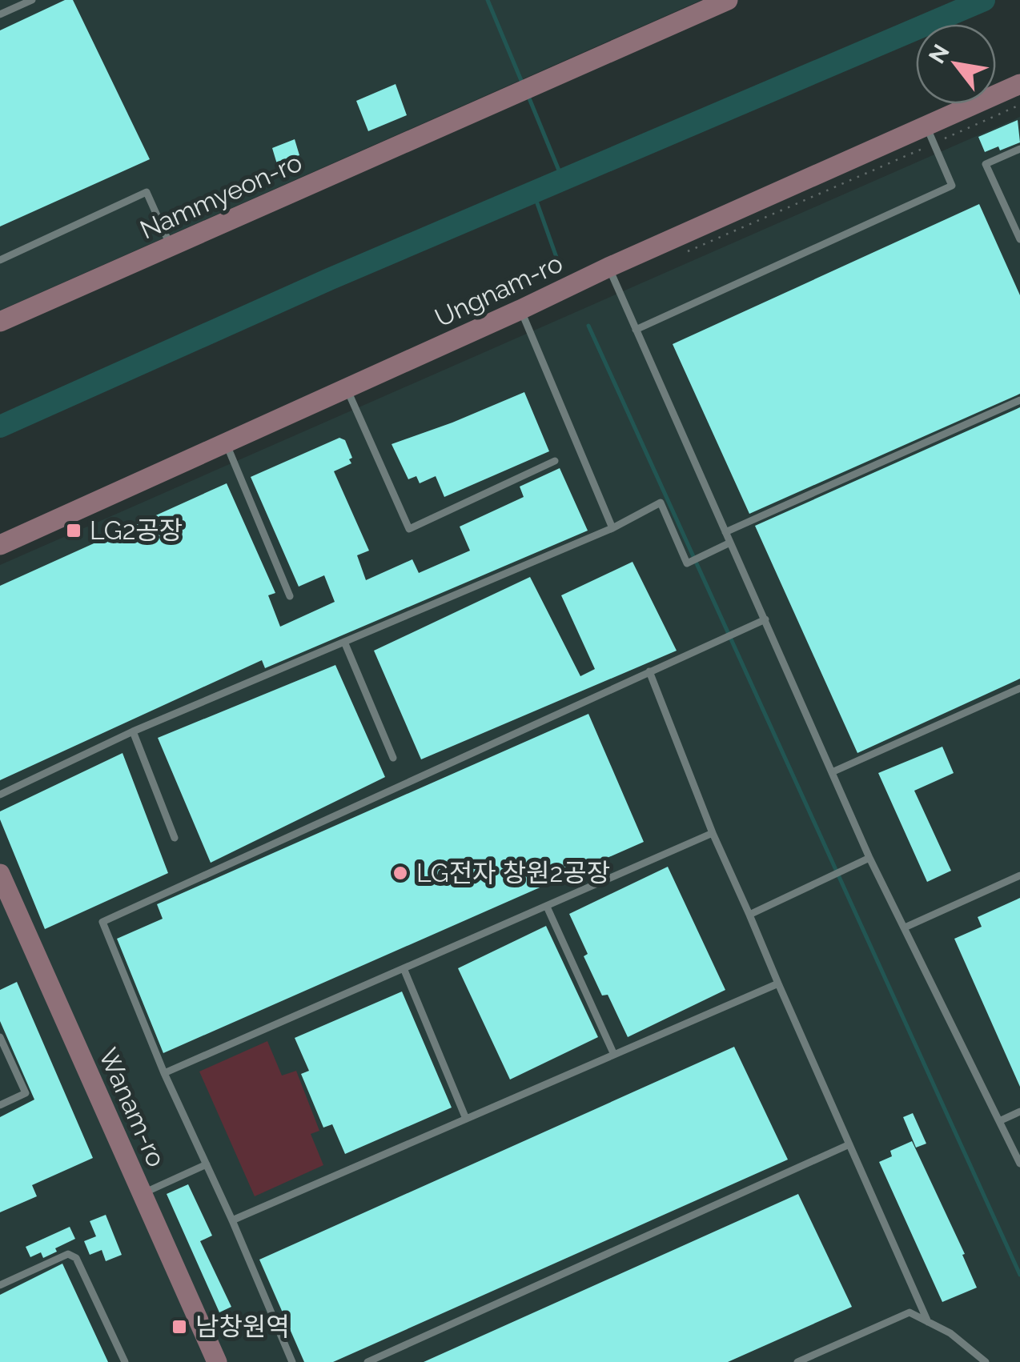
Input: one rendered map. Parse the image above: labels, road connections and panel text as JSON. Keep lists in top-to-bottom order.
{
  "streets": {
    "street": ["Nammyeon-ro", "Ungnam-ro", "Wanam-ro"]
  },
  "places": {
    "transit": ["LG2공장", "남창원역"],
    "other": ["LG전자 창원2공장"]
  },
  "north": "top left"
}
